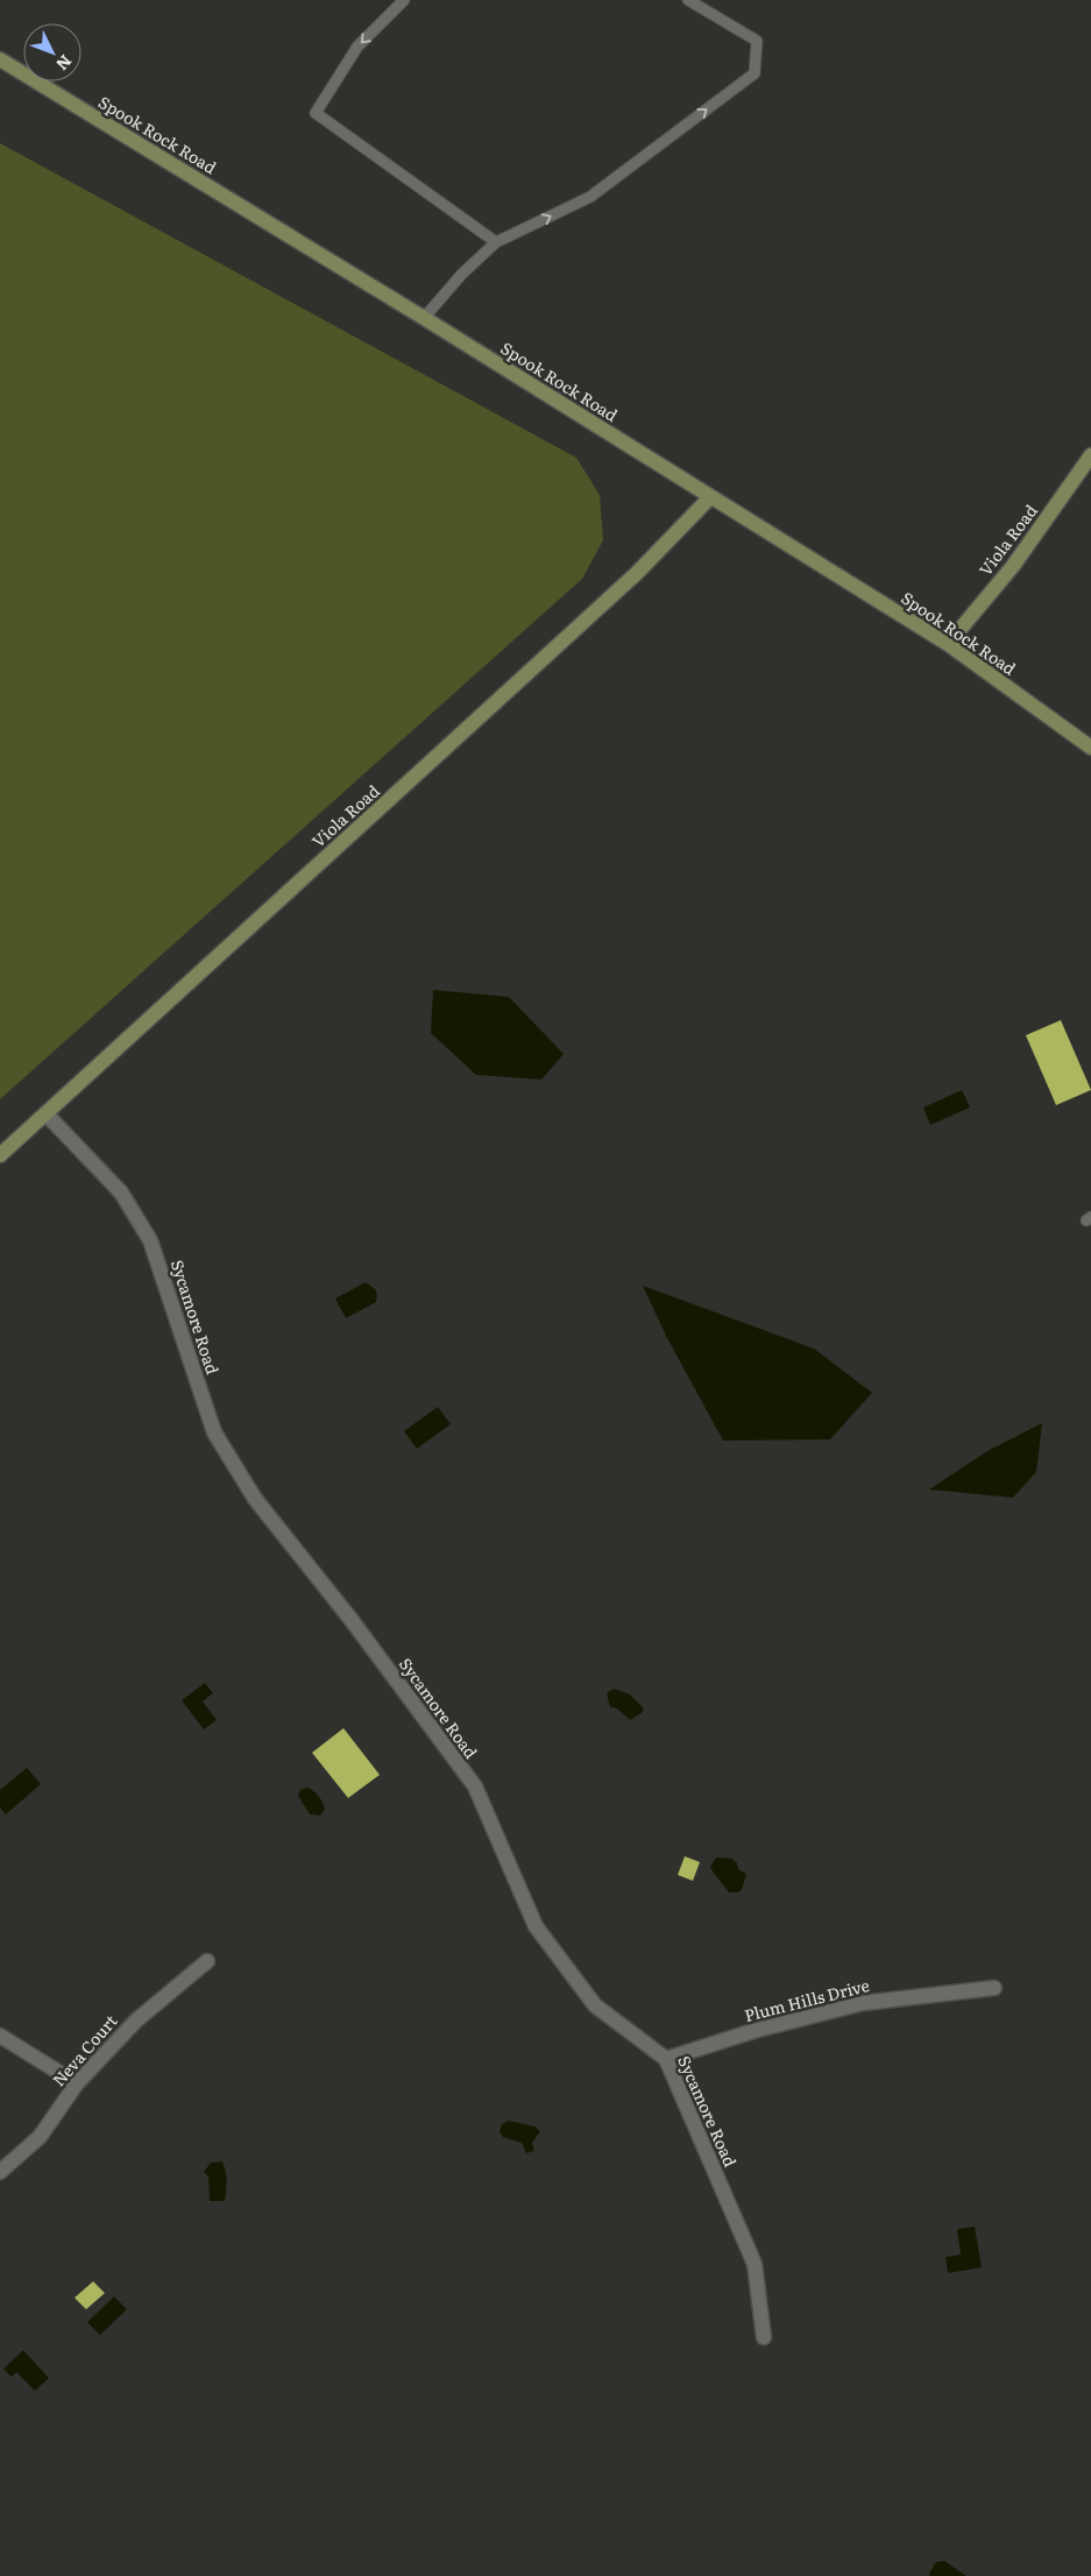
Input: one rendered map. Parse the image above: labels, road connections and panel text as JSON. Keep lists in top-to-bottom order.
{
  "streets": {
    "street": [
      "Spook Rock Road",
      "Viola Road",
      "Sycamore Road",
      "Plum Hills Drive",
      "Neva Court"
    ]
  },
  "crossings": [
    ["Spook Rock Road", "Viola Road"],
    ["Viola Road", "Sycamore Road"],
    ["Sycamore Road", "Plum Hills Drive"]
  ],
  "north": "bottom right"
}
